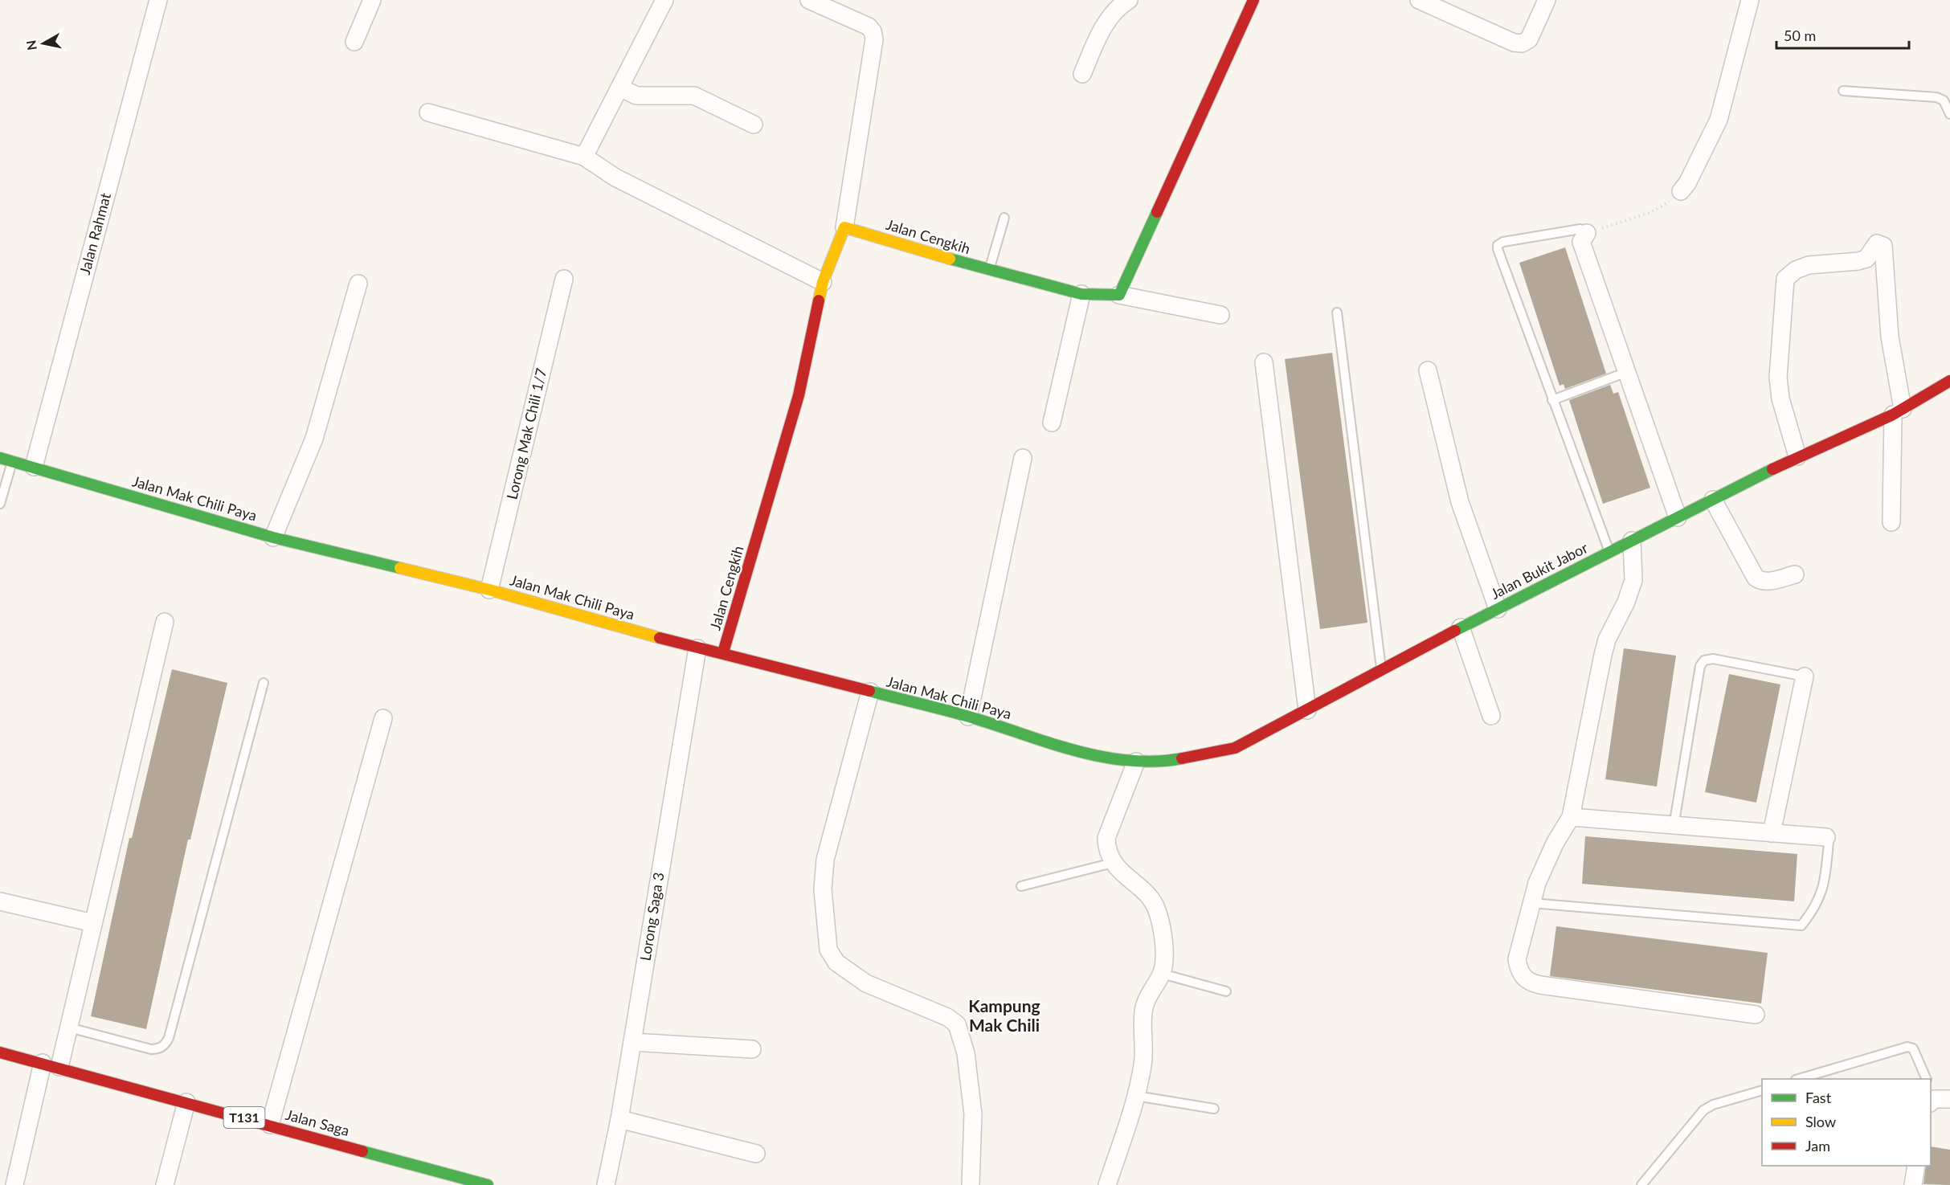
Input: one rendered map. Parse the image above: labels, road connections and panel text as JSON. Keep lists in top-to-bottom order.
{
  "streets": {
    "street": [
      "Jalan Rahmat",
      "Jalan Cengkih",
      "Lorong Mak Chili 1/7",
      "Jalan Mak Chili Paya",
      "Jalan Bukit Jabor",
      "Lorong Saga 3",
      "T131",
      "Jalan Saga"
    ]
  },
  "crossings": [
    ["Jalan Rahmat", "Jalan Mak Chili Paya"],
    ["Jalan Cengkih", "Jalan Mak Chili Paya"],
    ["Lorong Mak Chili 1/7", "Jalan Mak Chili Paya"],
    ["Jalan Mak Chili Paya", "Jalan Bukit Jabor"],
    ["Jalan Mak Chili Paya", "Lorong Saga 3"]
  ],
  "districts": ["Kampung Mak Chili"],
  "legend": ["Fast", "Slow", "Jam"],
  "scale_bar": "50 m",
  "north": "left"
}
